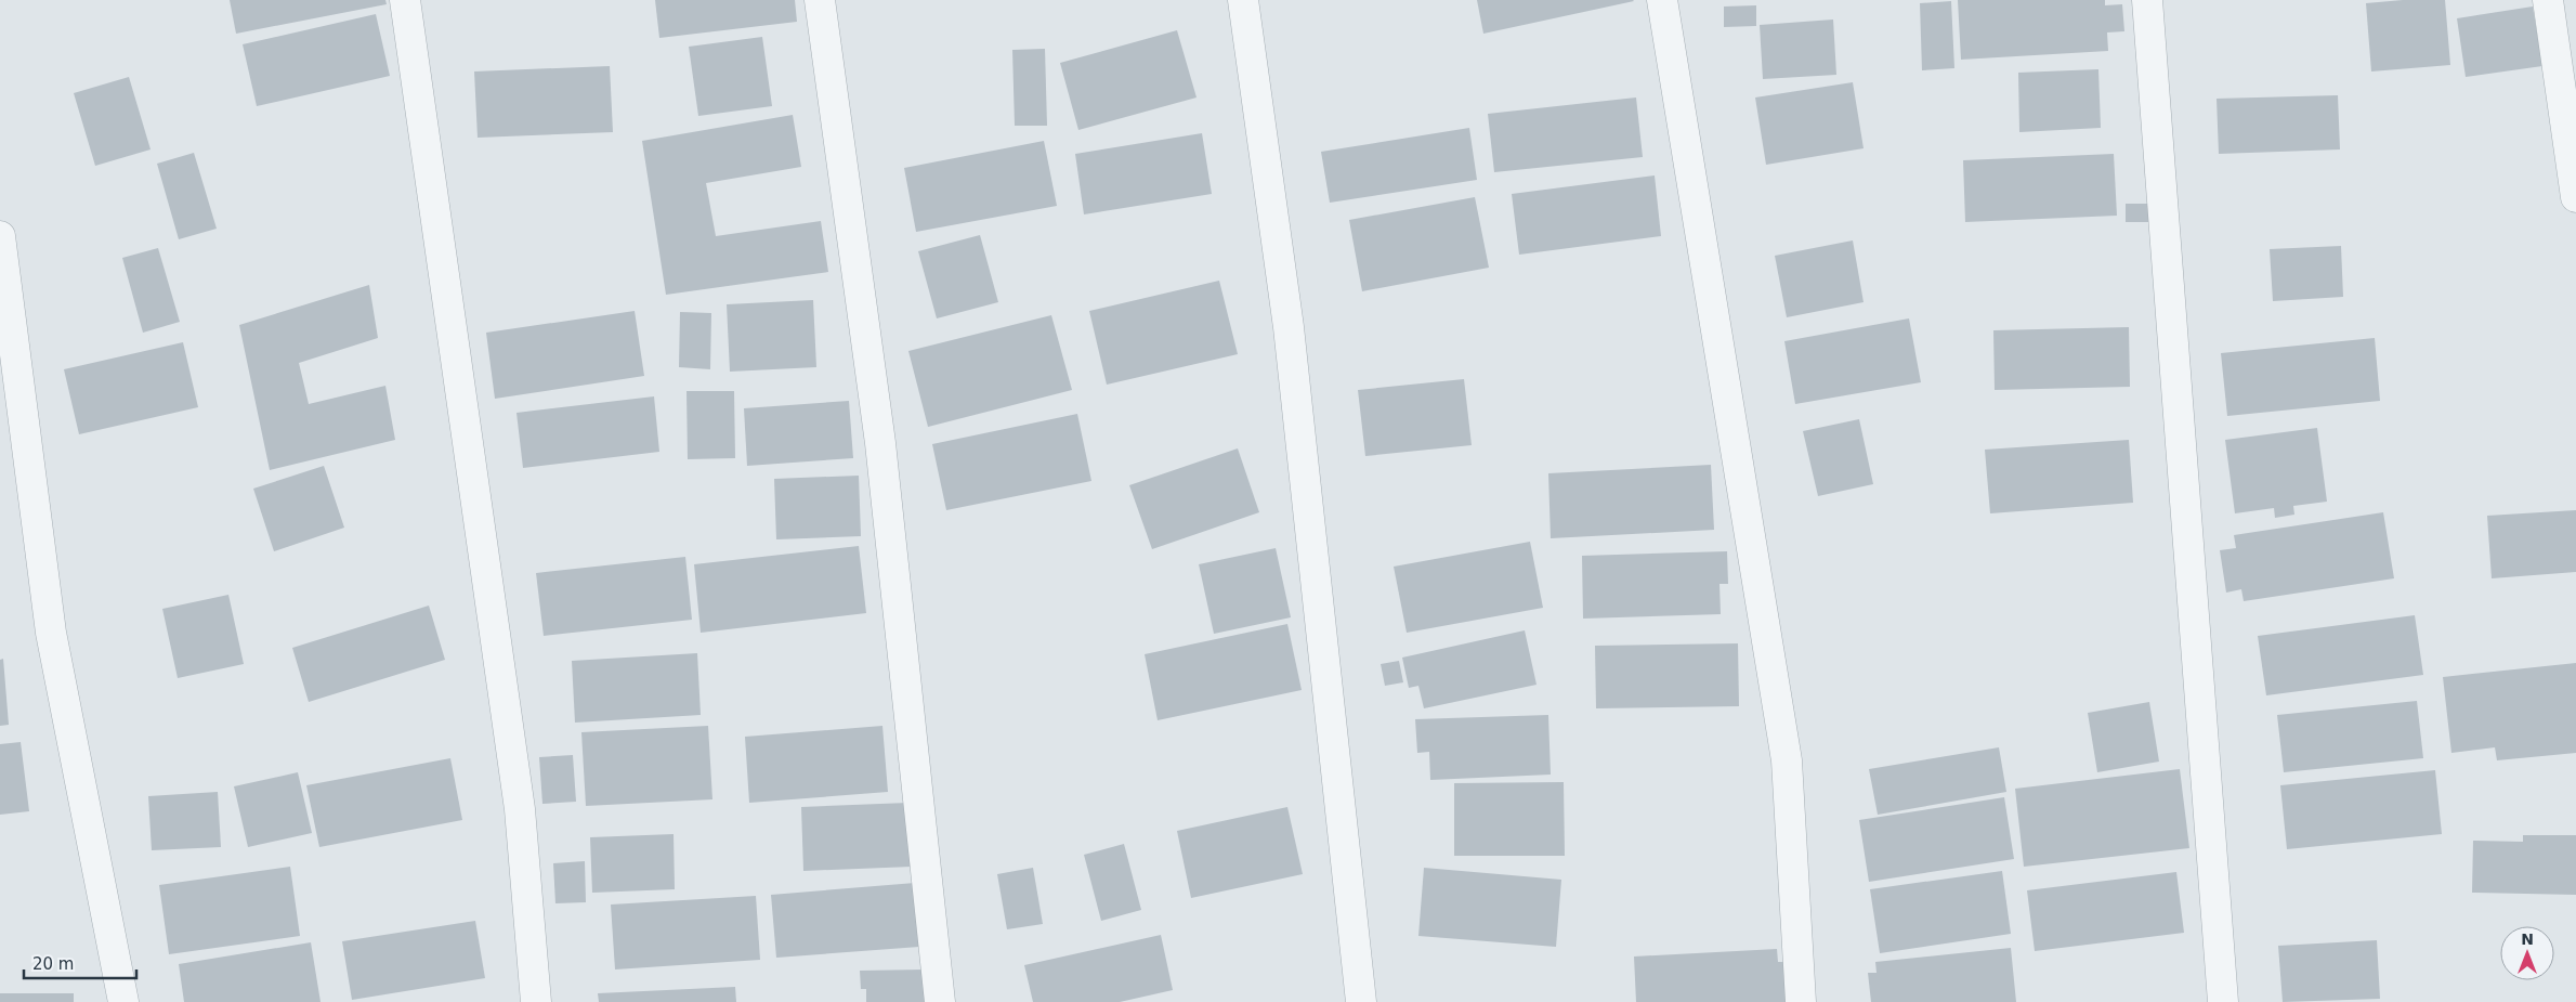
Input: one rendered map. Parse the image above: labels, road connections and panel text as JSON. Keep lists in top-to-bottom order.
{
  "scale_bar": "20 m",
  "north": "top"
}
